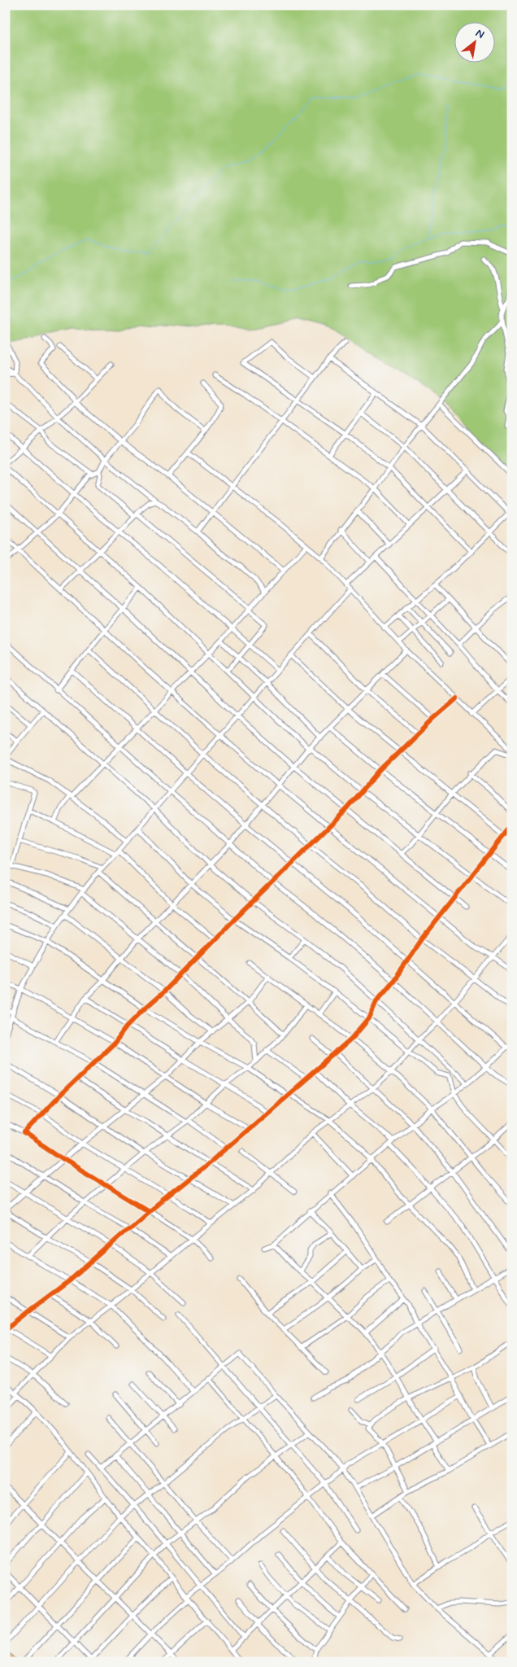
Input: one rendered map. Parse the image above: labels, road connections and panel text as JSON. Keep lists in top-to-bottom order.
{
  "north": "top right"
}
